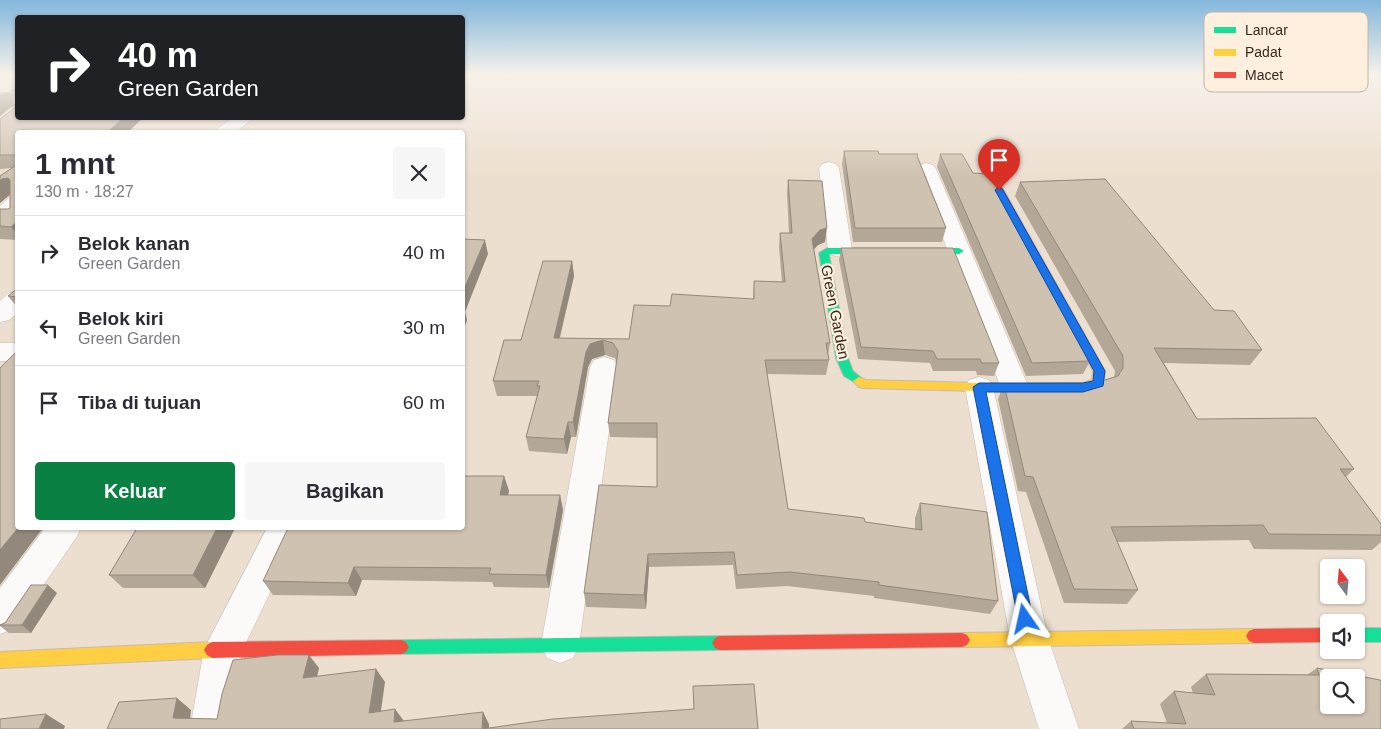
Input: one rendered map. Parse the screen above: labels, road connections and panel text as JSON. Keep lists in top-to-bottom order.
{
  "streets": {
    "street": ["Green Garden"]
  },
  "legend": ["Lancar", "Padat", "Macet"],
  "north": "top",
  "page": {
    "turn": ["40 m", "Green Garden"],
    "heading": ["1 mnt", "130 m · 18:27"],
    "list": [
      {
        "name": "Belok kanan",
        "note": "Green Garden",
        "value": "40 m"
      },
      {
        "name": "Belok kiri",
        "note": "Green Garden",
        "value": "30 m"
      },
      {
        "name": "Tiba di tujuan",
        "value": "60 m"
      }
    ],
    "buttons": ["Keluar", "Bagikan"]
  }
}
